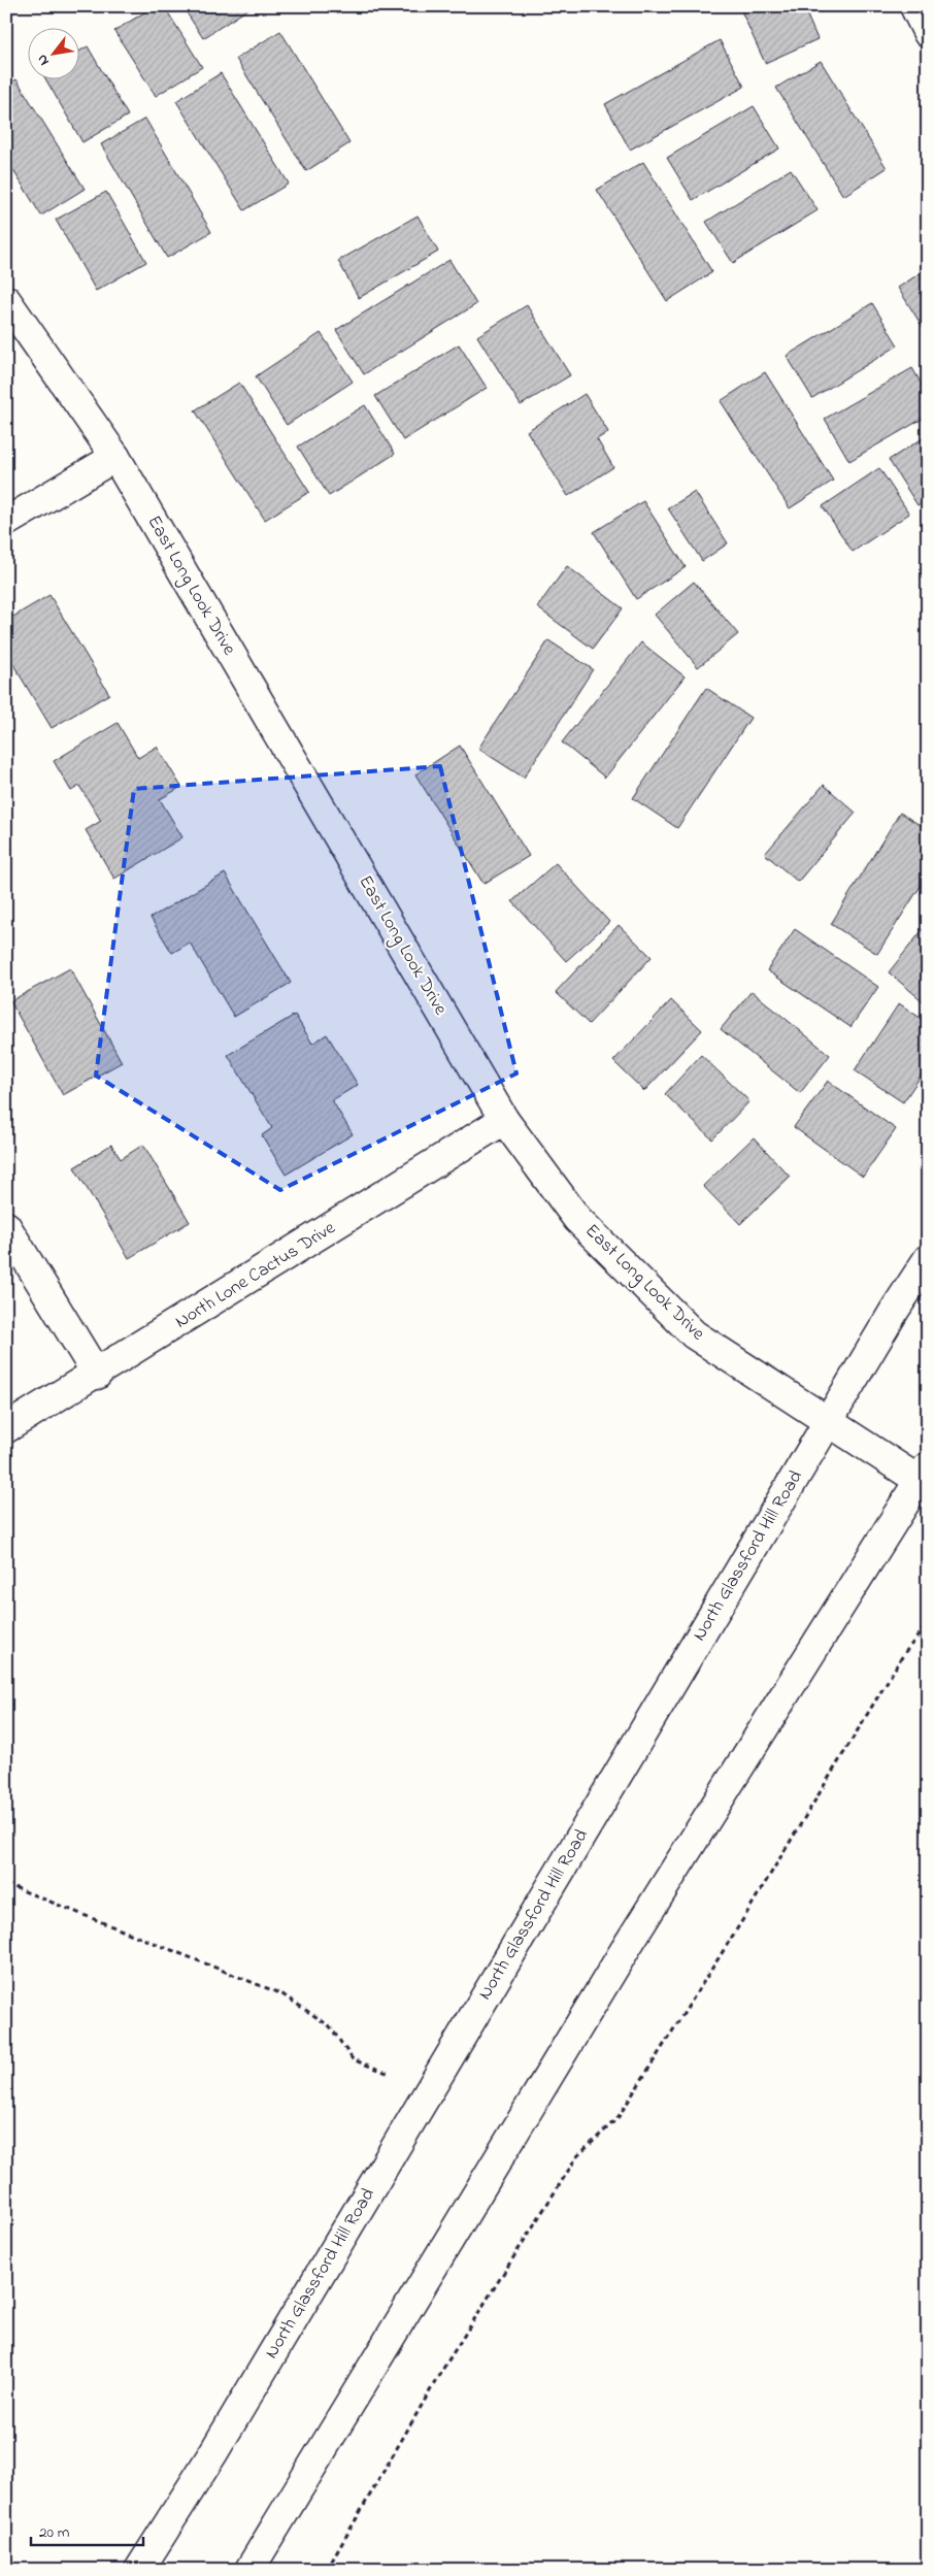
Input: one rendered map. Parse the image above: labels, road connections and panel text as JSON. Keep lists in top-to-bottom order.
{
  "streets": {
    "main road": ["East Long Look Drive", "North Lone Cactus Drive", "North Glassford Hill Road"]
  },
  "crossings": [
    ["East Long Look Drive", "North Lone Cactus Drive"],
    ["East Long Look Drive", "North Glassford Hill Road"]
  ],
  "scale_bar": "20 m",
  "north": "bottom left"
}
